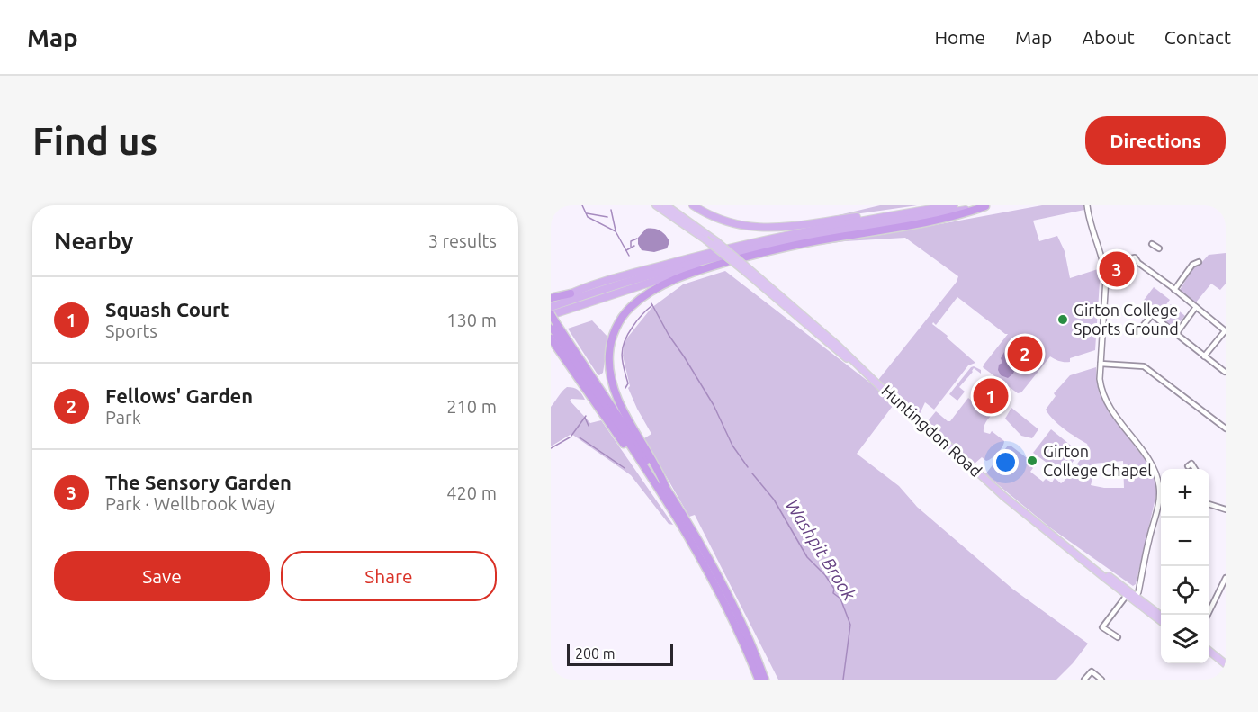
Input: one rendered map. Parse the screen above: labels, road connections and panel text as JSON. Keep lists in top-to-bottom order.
{
  "streets": {
    "main road": ["Huntingdon Road"]
  },
  "water": ["Washpit Brook"],
  "places": ["Girton College Sports Ground", "Girton College Chapel"],
  "scale_bar": "200 m",
  "page": {
    "header": "Map",
    "nav": [
      "Home",
      "Map",
      "About",
      "Contact"
    ],
    "buttons": [
      "Directions",
      ["Save", "Share"]
    ],
    "title": "Find us",
    "heading": ["Nearby", "3 results"],
    "pins": ["3", "2", "1"],
    "list": [
      {
        "mark": "1",
        "name": "Squash Court",
        "note": "Sports",
        "value": "130 m"
      },
      {
        "mark": "2",
        "name": "Fellows' Garden",
        "note": "Park",
        "value": "210 m"
      },
      {
        "mark": "3",
        "name": "The Sensory Garden",
        "note": "Park · Wellbrook Way",
        "value": "420 m"
      }
    ],
    "map_buttons": ["+", "−"],
    "scale": "200 m"
  }
}
